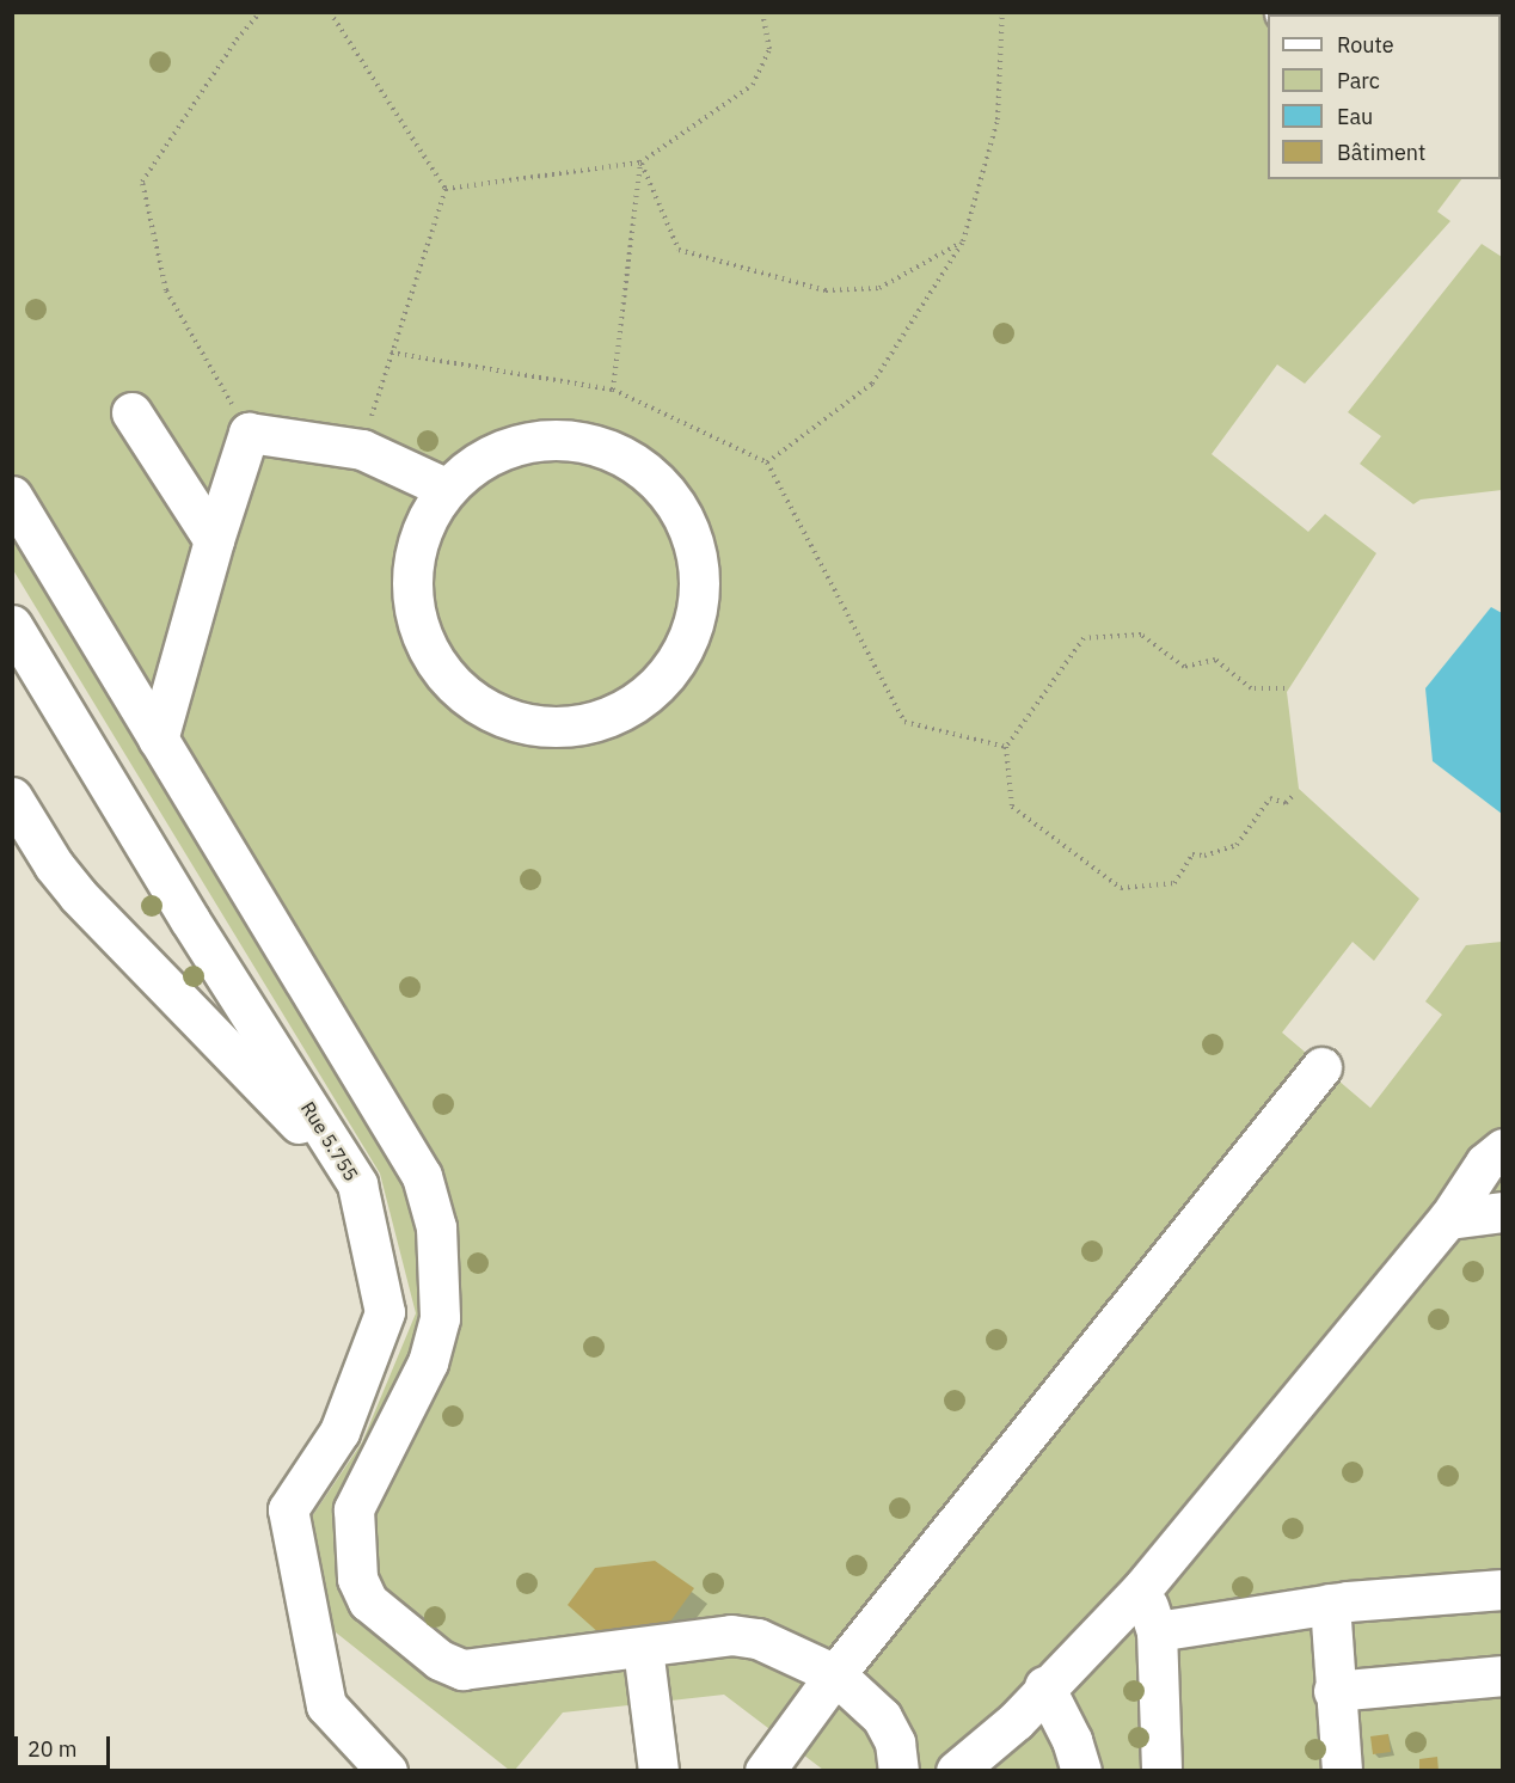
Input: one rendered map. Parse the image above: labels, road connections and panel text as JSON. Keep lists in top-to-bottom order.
{
  "streets": {
    "lane": ["Rue 5.755"]
  },
  "legend": [
    "Route",
    "Parc",
    "Eau",
    "Bâtiment"
  ],
  "scale_bar": "20 m"
}
